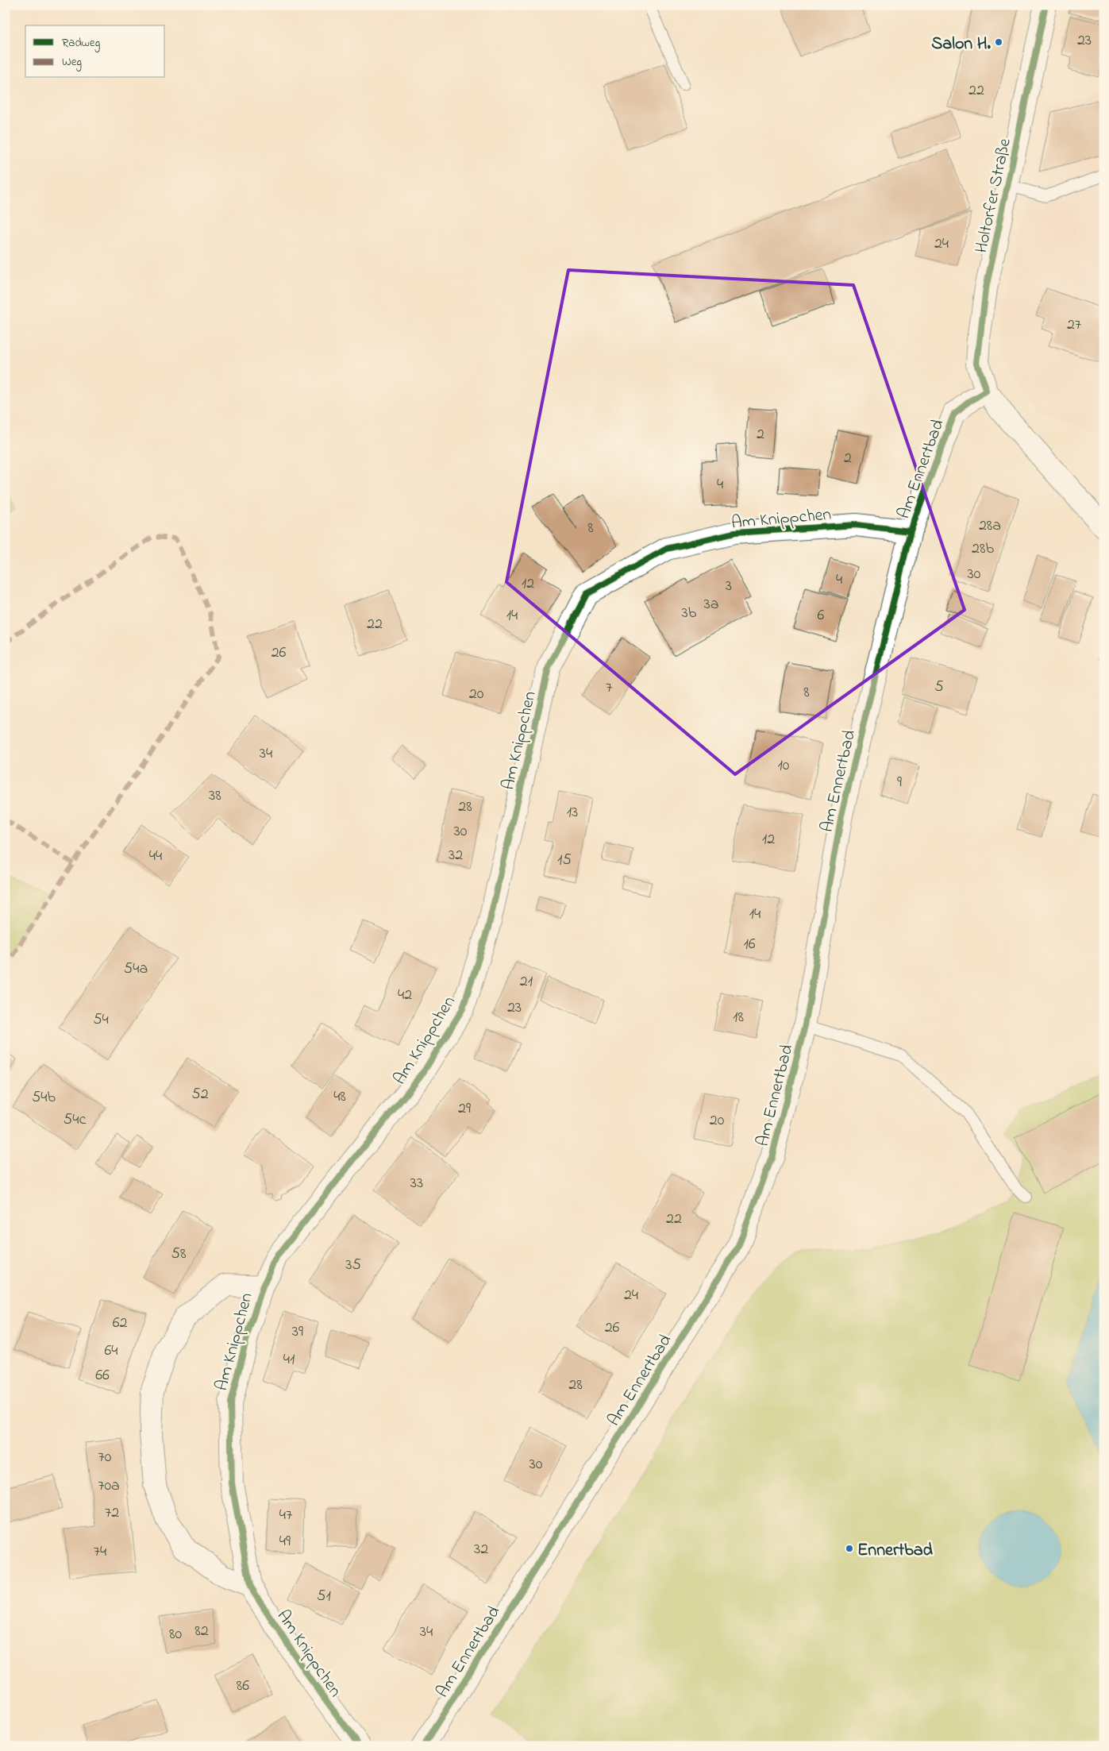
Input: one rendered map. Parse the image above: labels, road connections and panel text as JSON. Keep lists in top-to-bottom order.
{
  "streets": {
    "street": ["Holtorfer Straße", "Am Ennertbad", "Am Knippchen"]
  },
  "crossings": [
    ["Holtorfer Straße", "Am Ennertbad"],
    ["Am Ennertbad", "Am Knippchen"]
  ],
  "places": ["Salon H.", "Ennertbad"],
  "house_numbers": [
    "23",
    "22",
    "24",
    "27",
    "2",
    "2",
    "4",
    "28a",
    "8",
    "28b",
    "30",
    "4",
    "12",
    "3",
    "3a",
    "3b",
    "14",
    "6",
    "22",
    "26",
    "5",
    "7",
    "8",
    "20",
    "34",
    "10",
    "9",
    "38",
    "28",
    "13",
    "30",
    "12",
    "32",
    "44",
    "15",
    "14",
    "16",
    "54a",
    "21",
    "42",
    "23",
    "18",
    "54",
    "52",
    "48",
    "54b",
    "29",
    "54c",
    "20",
    "33",
    "22",
    "58",
    "35",
    "24",
    "62",
    "26",
    "39",
    "64",
    "41",
    "66",
    "28",
    "70",
    "30",
    "70a",
    "72",
    "47",
    "49",
    "32",
    "74",
    "51",
    "82",
    "34",
    "80",
    "86"
  ],
  "legend": ["Radweg", "Weg"]
}
